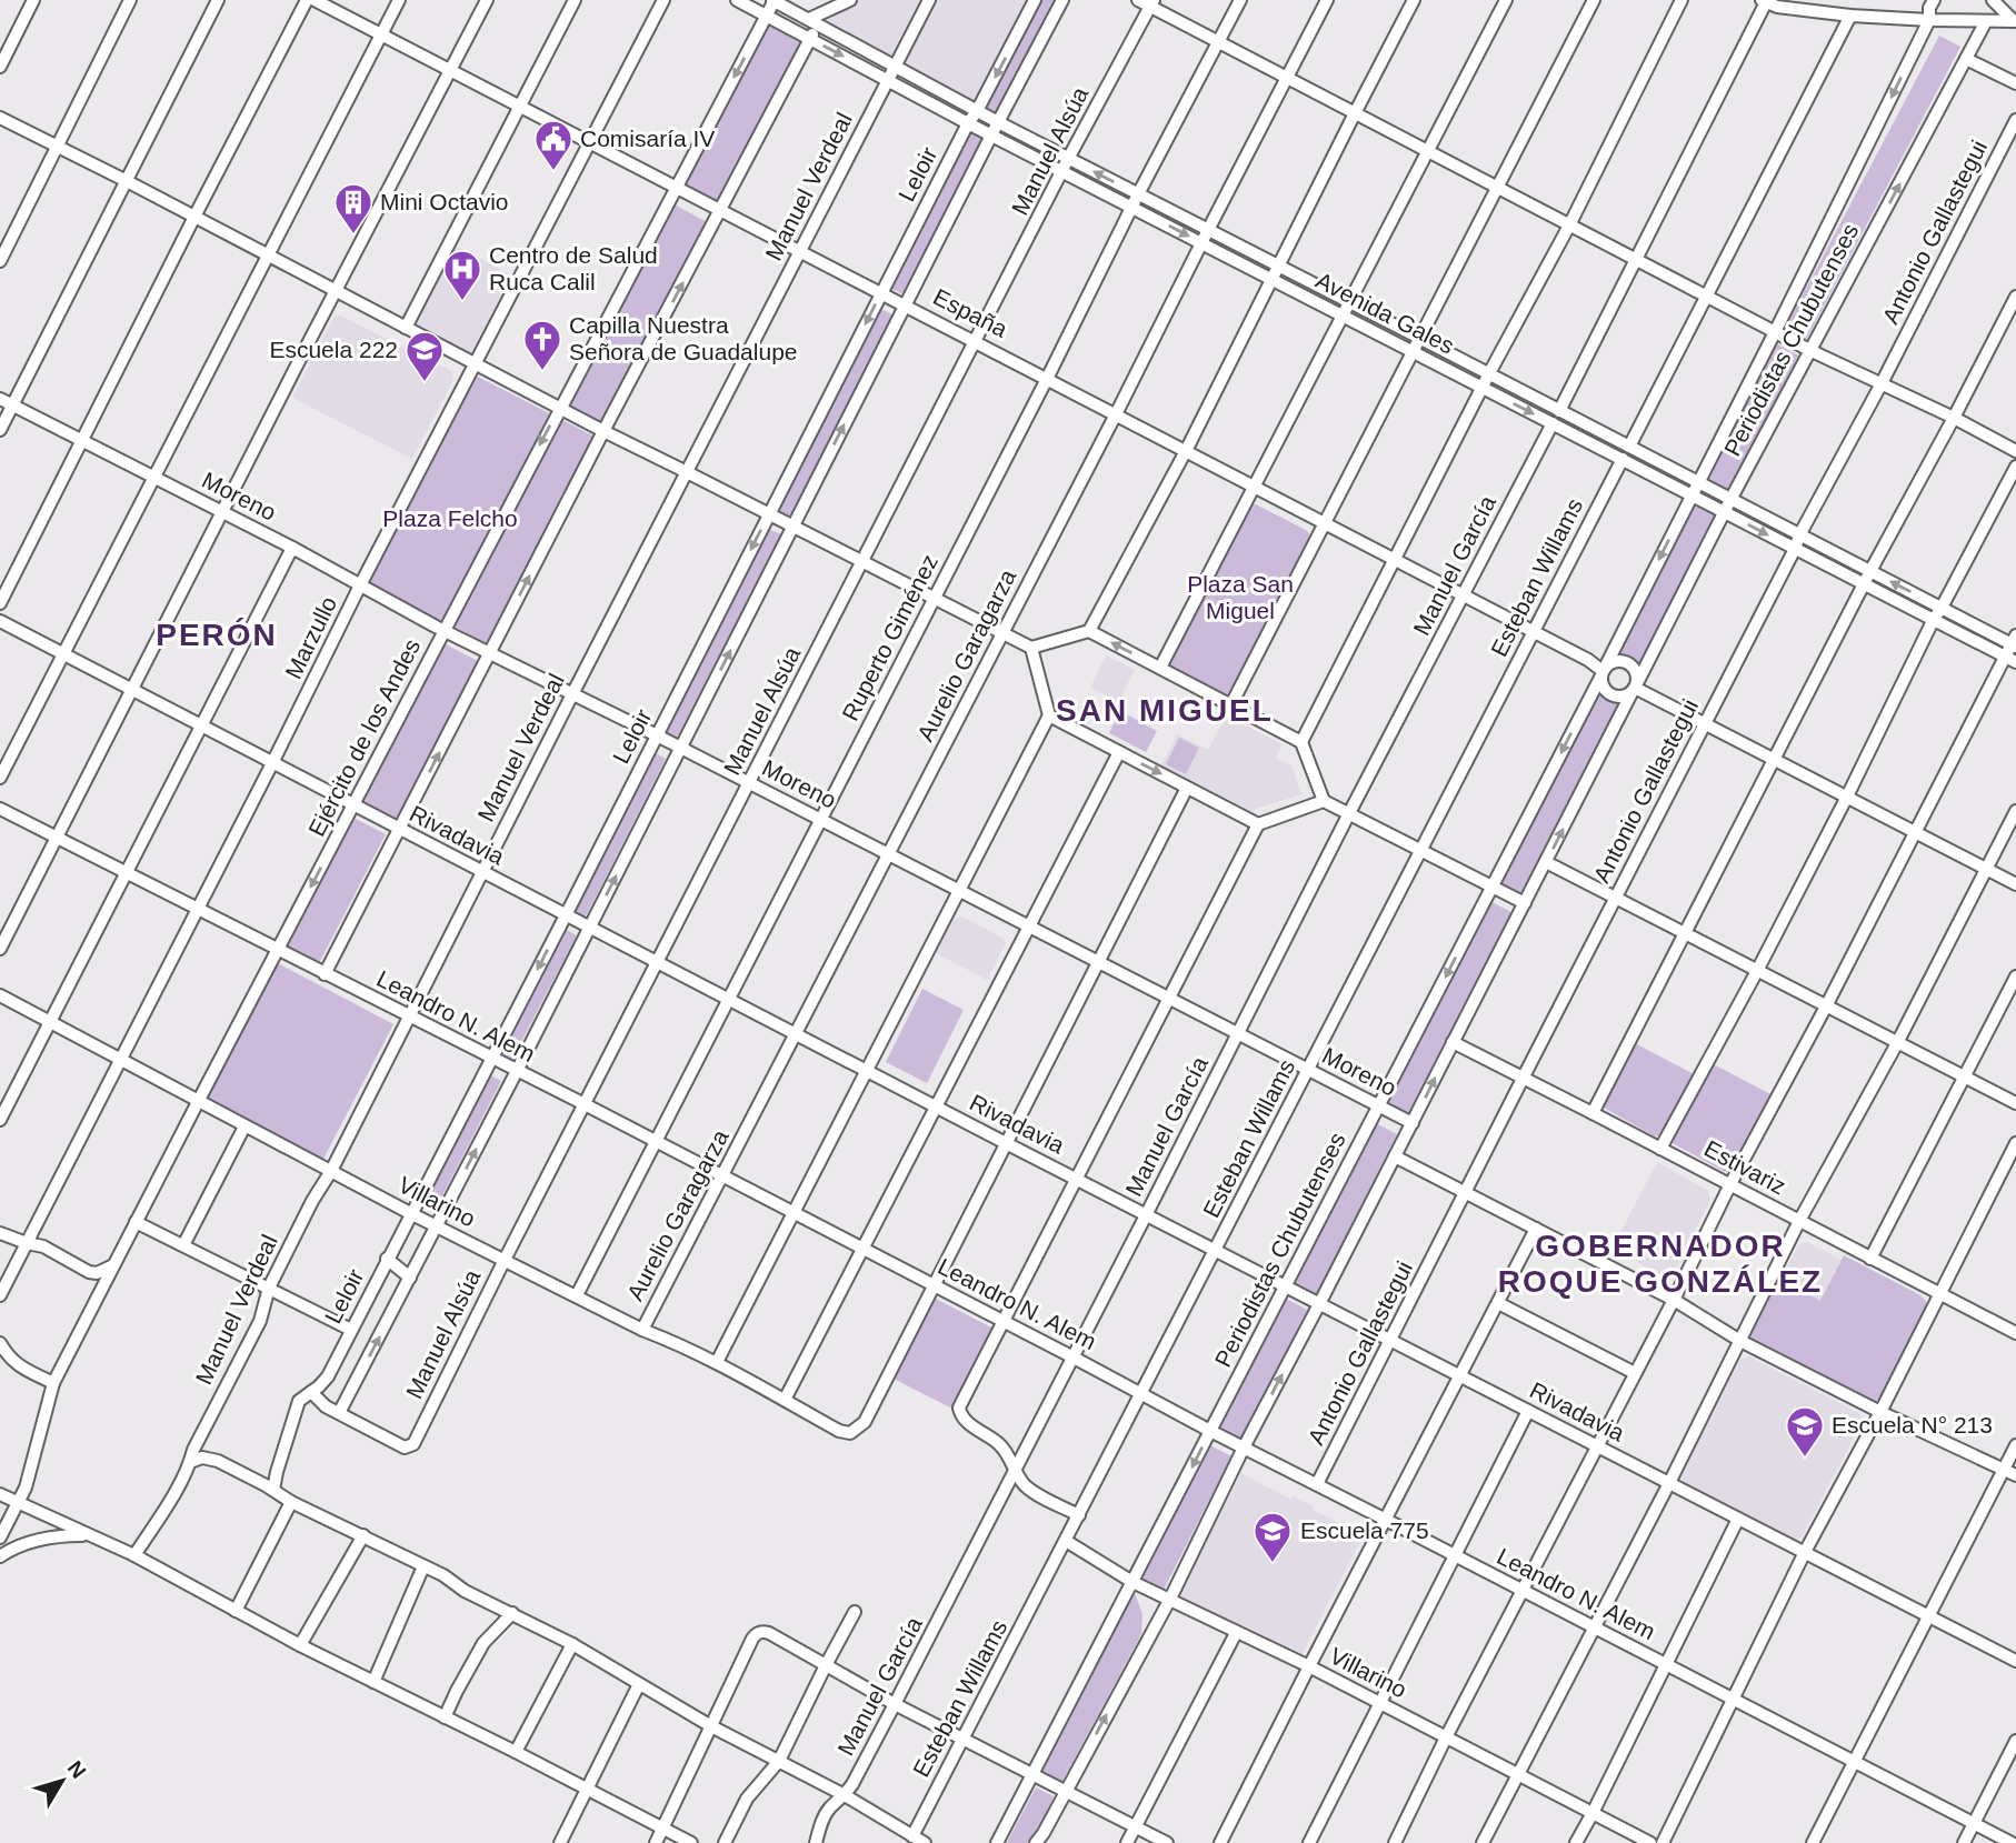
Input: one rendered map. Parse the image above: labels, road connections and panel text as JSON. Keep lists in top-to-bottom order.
{
  "streets": {
    "street": [
      "Manuel Alsúa",
      "Leloir",
      "Manuel Verdeal",
      "Antonio Gallastegui",
      "España",
      "Avenida Gales",
      "Periodistas Chubutenses",
      "Moreno",
      "Manuel García",
      "Esteban Willams",
      "Marzullo",
      "Ruperto Giménez",
      "Aurelio Garagarza",
      "Ejército de los Andes",
      "Rivadavia",
      "Leandro N. Alem",
      "Estivariz",
      "Villarino"
    ]
  },
  "crossings": [
    ["Manuel Alsúa", "Leloir"],
    ["Manuel Alsúa", "España"],
    ["Manuel Alsúa", "Avenida Gales"],
    ["Manuel Alsúa", "Moreno"],
    ["Manuel Alsúa", "Rivadavia"],
    ["Manuel Alsúa", "Leandro N. Alem"],
    ["Manuel Alsúa", "Villarino"],
    ["Leloir", "España"],
    ["Leloir", "Avenida Gales"],
    ["Leloir", "Moreno"],
    ["Leloir", "Rivadavia"],
    ["Leloir", "Leandro N. Alem"],
    ["Leloir", "Villarino"],
    ["Manuel Verdeal", "España"],
    ["Manuel Verdeal", "Avenida Gales"],
    ["Manuel Verdeal", "Moreno"],
    ["Manuel Verdeal", "Rivadavia"],
    ["Manuel Verdeal", "Leandro N. Alem"],
    ["Manuel Verdeal", "Villarino"],
    ["Antonio Gallastegui", "Avenida Gales"],
    ["Antonio Gallastegui", "Rivadavia"],
    ["Antonio Gallastegui", "Leandro N. Alem"],
    ["Antonio Gallastegui", "Estivariz"],
    ["España", "Periodistas Chubutenses"],
    ["España", "Manuel García"],
    ["España", "Esteban Willams"],
    ["España", "Marzullo"],
    ["España", "Ruperto Giménez"],
    ["España", "Aurelio Garagarza"],
    ["España", "Ejército de los Andes"],
    ["Avenida Gales", "Periodistas Chubutenses"],
    ["Avenida Gales", "Manuel García"],
    ["Avenida Gales", "Esteban Willams"],
    ["Avenida Gales", "Ruperto Giménez"],
    ["Avenida Gales", "Aurelio Garagarza"],
    ["Avenida Gales", "Ejército de los Andes"],
    ["Periodistas Chubutenses", "Moreno"],
    ["Periodistas Chubutenses", "Rivadavia"],
    ["Periodistas Chubutenses", "Leandro N. Alem"],
    ["Periodistas Chubutenses", "Estivariz"],
    ["Periodistas Chubutenses", "Villarino"],
    ["Moreno", "Manuel García"],
    ["Moreno", "Esteban Willams"],
    ["Moreno", "Marzullo"],
    ["Moreno", "Ruperto Giménez"],
    ["Moreno", "Aurelio Garagarza"],
    ["Moreno", "Ejército de los Andes"],
    ["Manuel García", "Rivadavia"],
    ["Manuel García", "Leandro N. Alem"],
    ["Esteban Willams", "Rivadavia"],
    ["Esteban Willams", "Leandro N. Alem"],
    ["Esteban Willams", "Villarino"],
    ["Marzullo", "Rivadavia"],
    ["Marzullo", "Leandro N. Alem"],
    ["Marzullo", "Villarino"],
    ["Ruperto Giménez", "Rivadavia"],
    ["Ruperto Giménez", "Leandro N. Alem"],
    ["Ruperto Giménez", "Villarino"],
    ["Aurelio Garagarza", "Rivadavia"],
    ["Aurelio Garagarza", "Leandro N. Alem"],
    ["Aurelio Garagarza", "Villarino"],
    ["Ejército de los Andes", "Rivadavia"],
    ["Ejército de los Andes", "Leandro N. Alem"],
    ["Ejército de los Andes", "Villarino"],
    ["Leandro N. Alem", "Villarino"]
  ],
  "districts": ["PERÓN", "SAN MIGUEL", "GOBERNADOR ROQUE GONZÁLEZ"],
  "parks": ["Plaza Felcho", "Plaza San Miguel"],
  "places": {
    "public building": ["Comisaría IV"],
    "building": ["Mini Octavio"],
    "hospital": ["Centro de Salud Ruca Calil"],
    "church": ["Capilla Nuestra Señora de Guadalupe"],
    "school or university": ["Escuela 222", "Escuela N° 213", "Escuela 775"]
  },
  "north": "top right"
}
